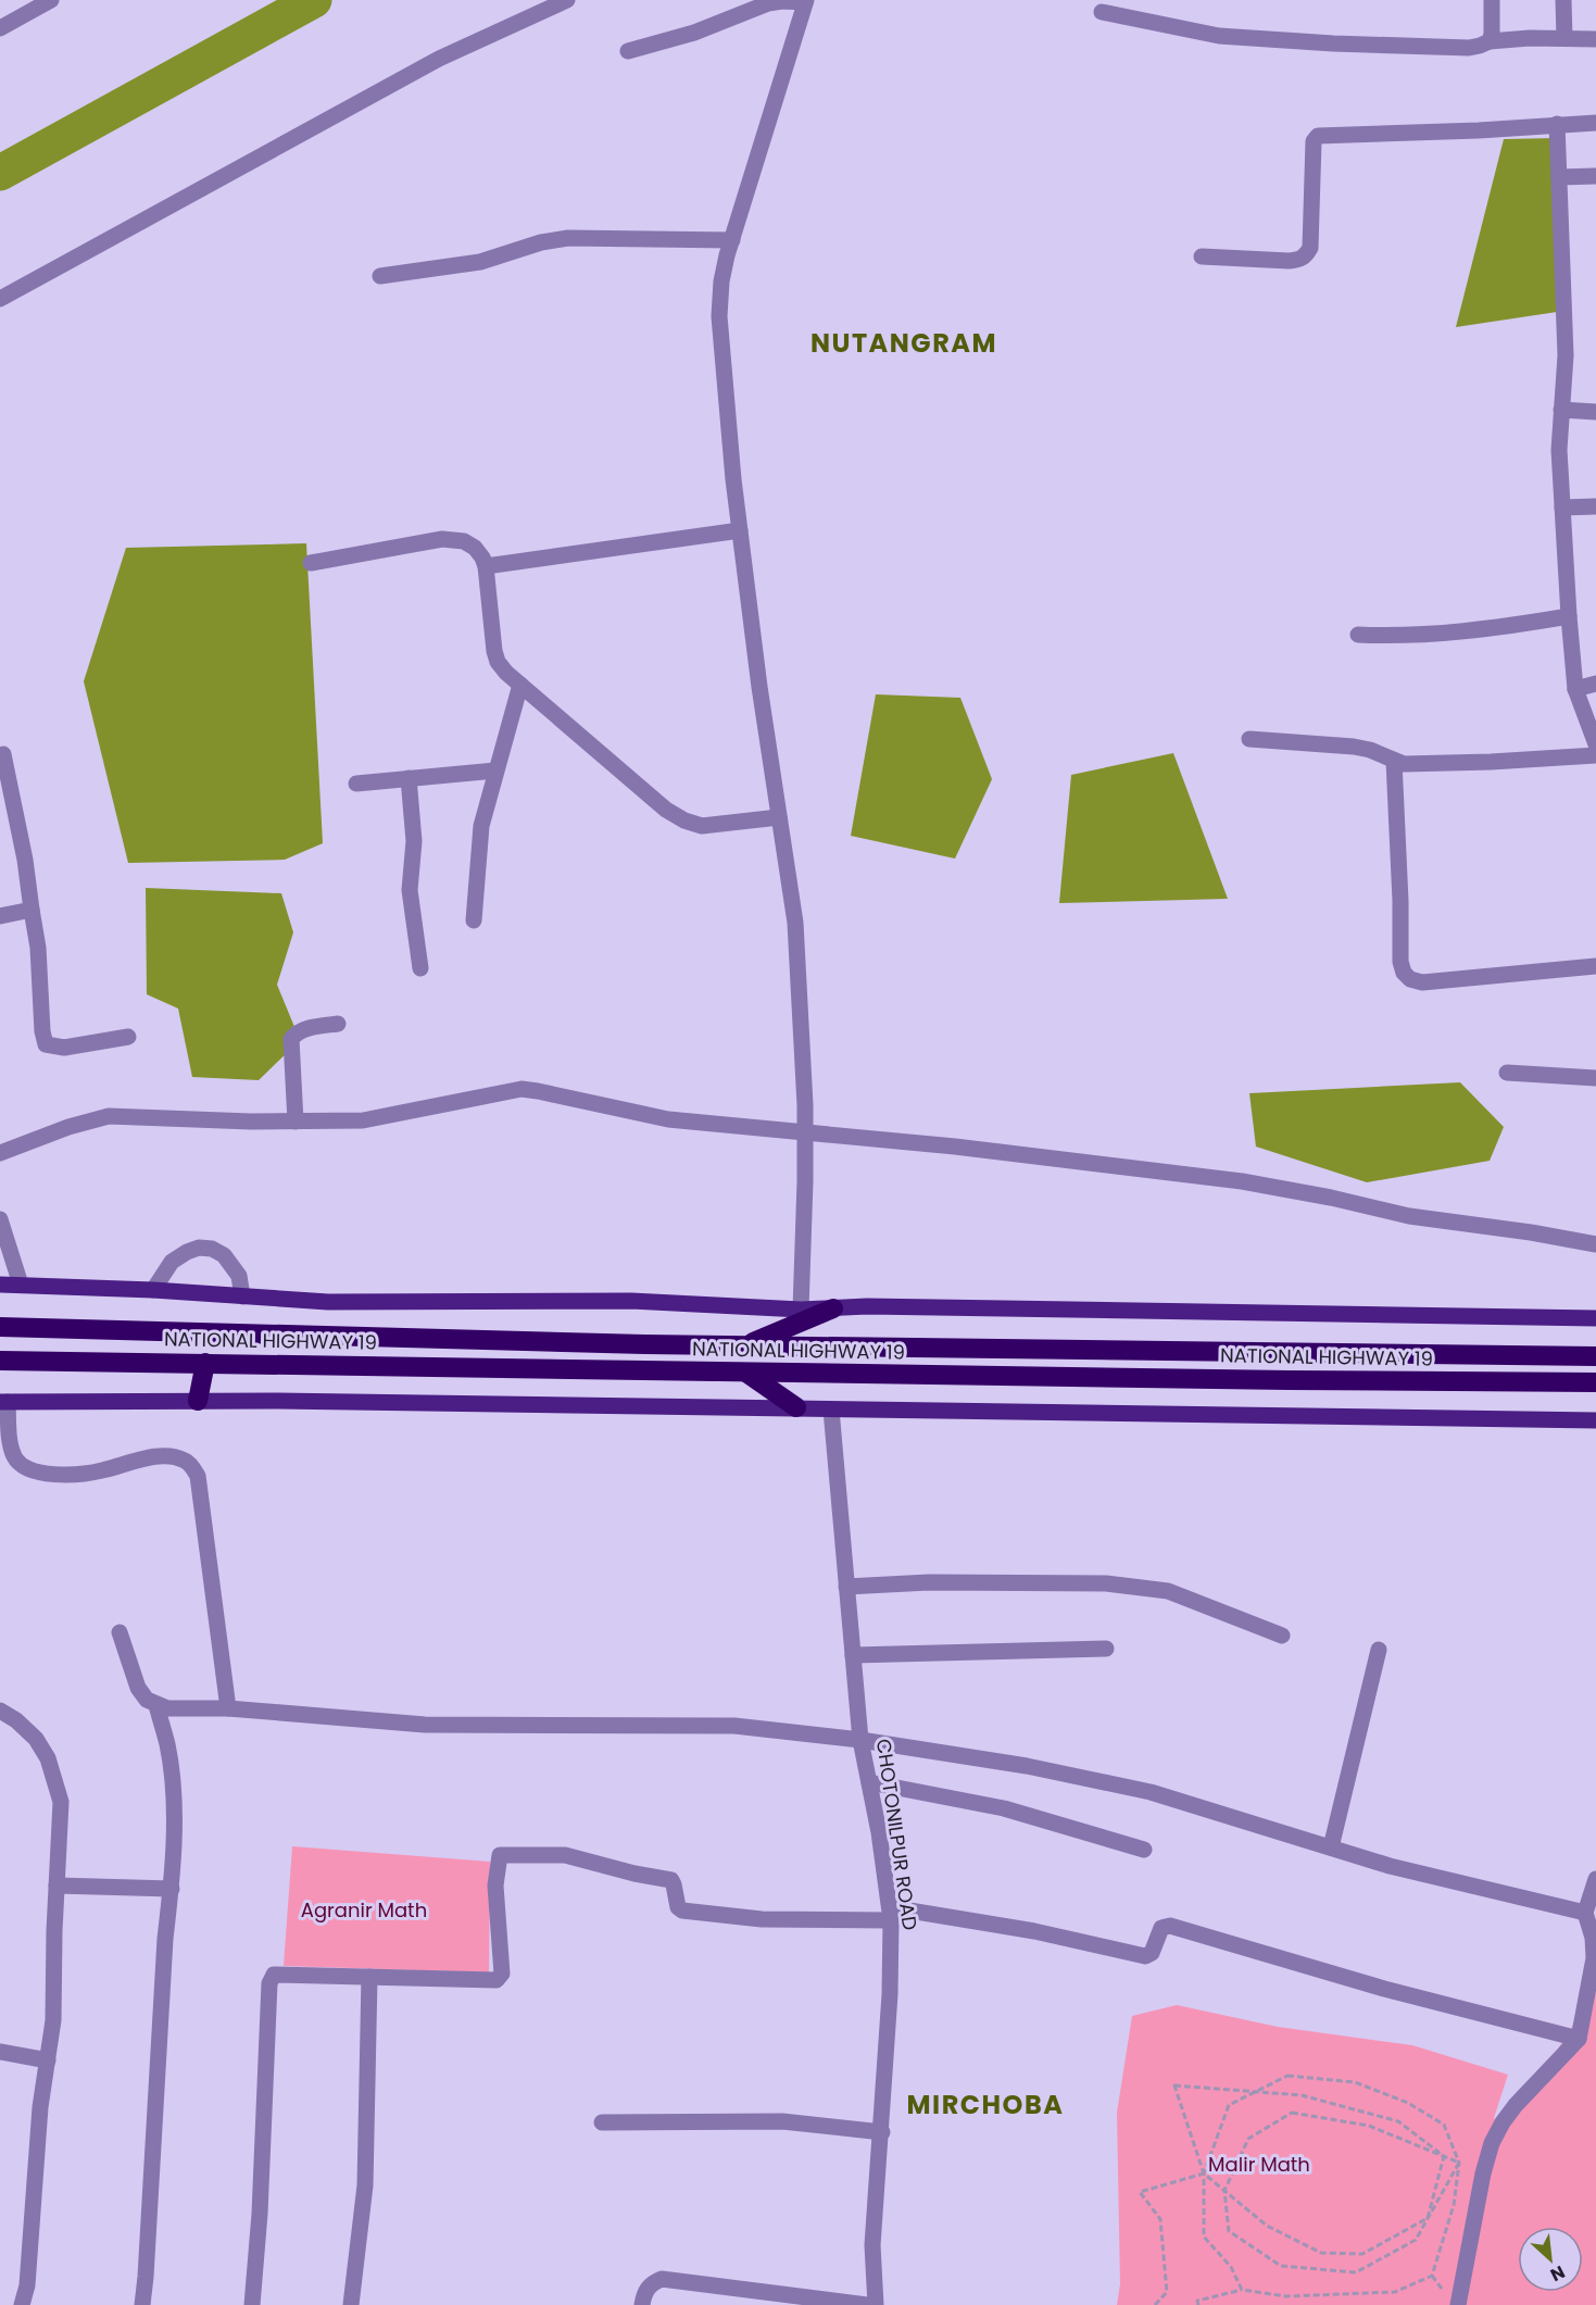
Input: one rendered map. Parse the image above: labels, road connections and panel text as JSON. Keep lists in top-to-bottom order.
{
  "streets": {
    "highway": ["NATIONAL HIGHWAY 19"],
    "street": ["CHOTONILPUR ROAD"]
  },
  "districts": ["NUTANGRAM", "MIRCHOBA"],
  "parks": ["Agranir Math", "Malir Math"],
  "north": "bottom right"
}
